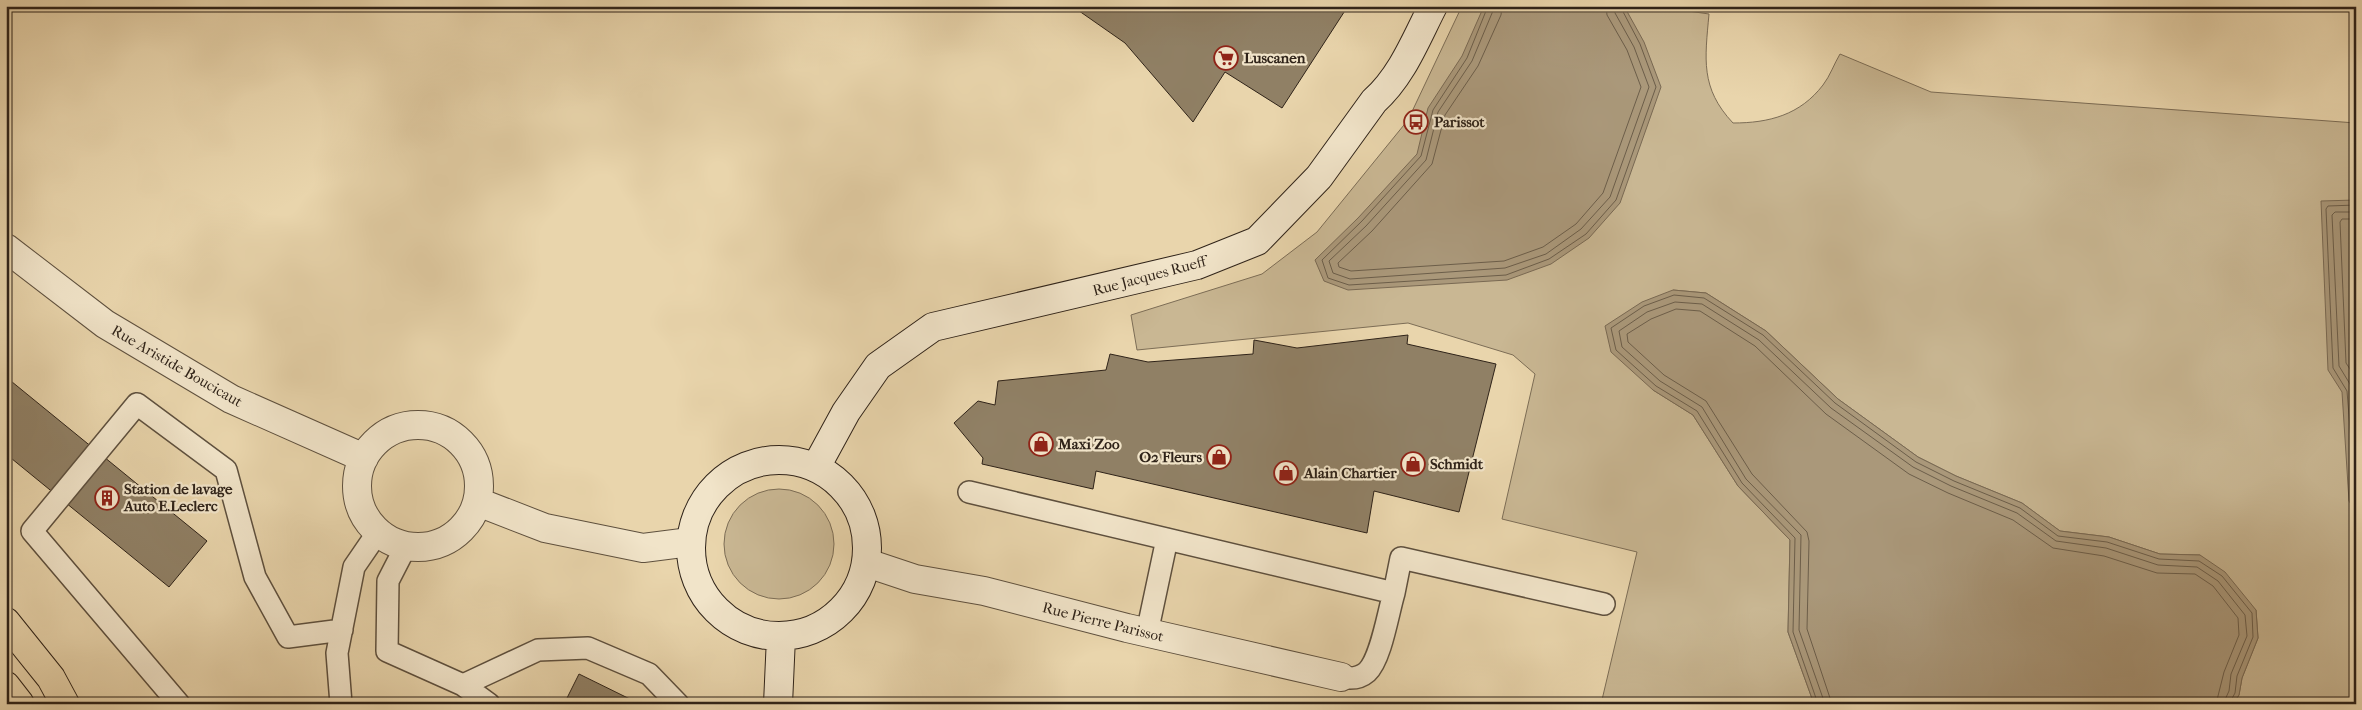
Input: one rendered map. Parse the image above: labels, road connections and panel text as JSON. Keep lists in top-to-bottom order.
{
  "streets": {
    "street": ["Rue Jacques Rueff", "Rue Aristide Boucicaut", "Rue Pierre Parissot"]
  },
  "crossings": [
    ["Rue Jacques Rueff", "Rue Pierre Parissot"]
  ],
  "places": {
    "supermarket": ["Luscanen"],
    "bus stop": ["Parissot"],
    "shop": [
      "Maxi Zoo",
      "O2 Fleurs",
      "Schmidt",
      "Alain Chartier"
    ],
    "building": ["Station de lavage Auto E.Leclerc"]
  }
}
